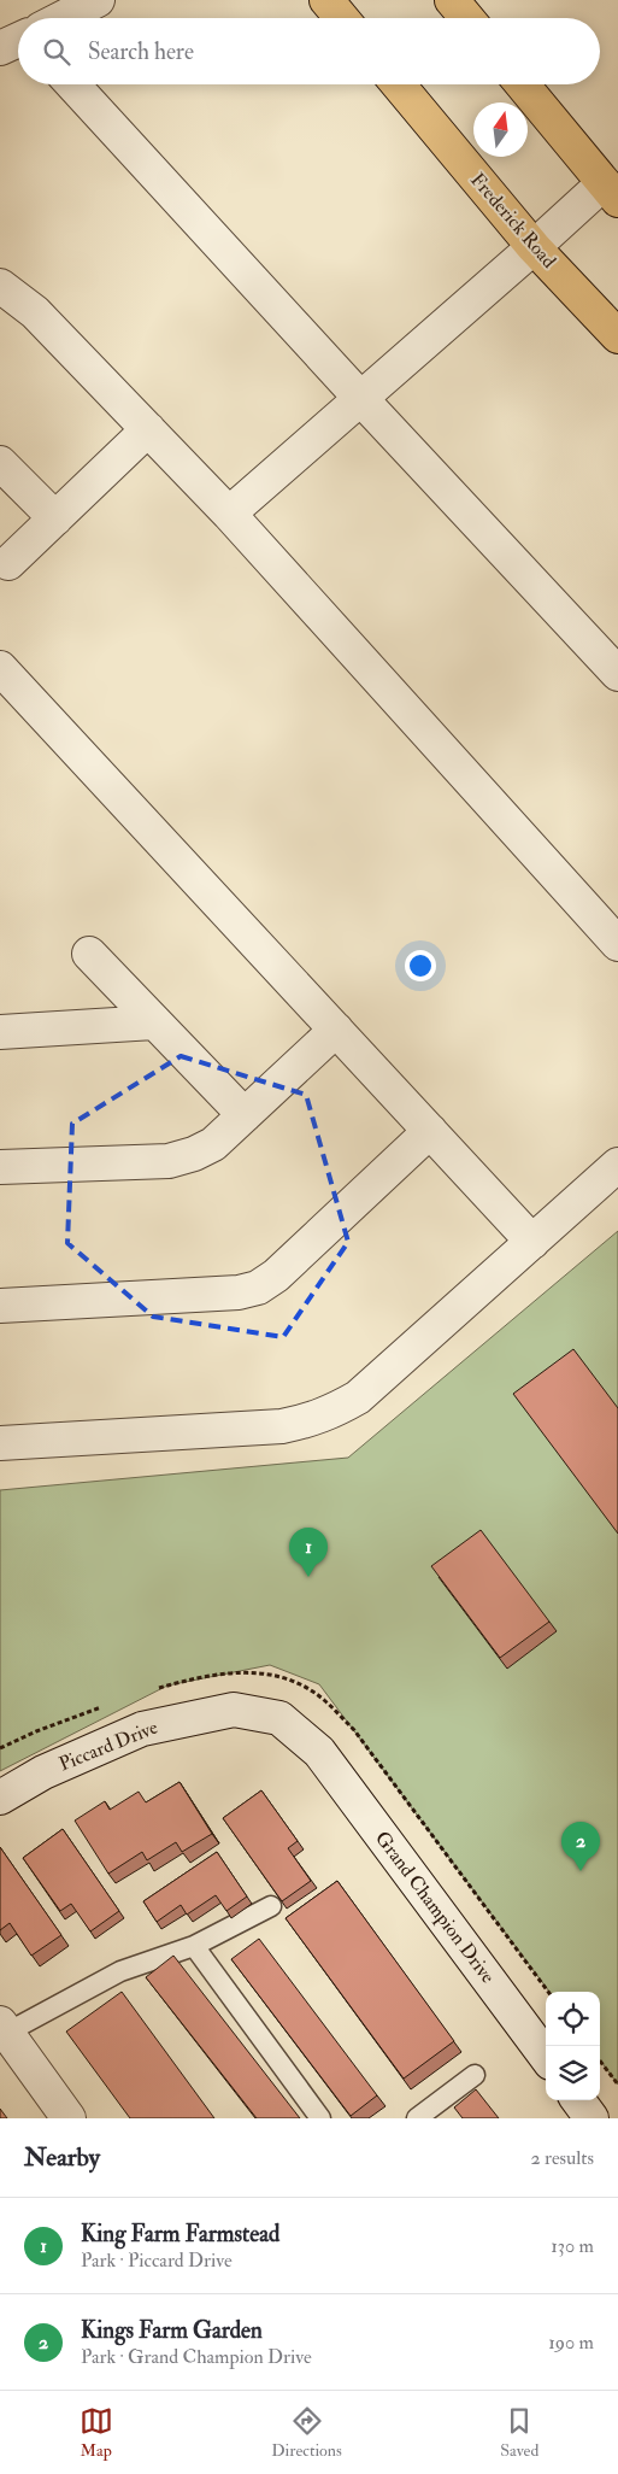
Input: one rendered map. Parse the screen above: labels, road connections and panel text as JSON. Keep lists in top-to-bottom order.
{
  "streets": {
    "main road": ["Frederick Road"],
    "street": ["Piccard Drive", "Grand Champion Drive"]
  },
  "crossings": [
    ["Piccard Drive", "Grand Champion Drive"]
  ],
  "north": "top",
  "page": {
    "search": "Search here",
    "pins": ["1", "2"],
    "heading": ["Nearby", "2 results"],
    "list": [
      {
        "mark": "1",
        "name": "King Farm Farmstead",
        "note": "Park · Piccard Drive",
        "value": "130 m"
      },
      {
        "mark": "2",
        "name": "Kings Farm Garden",
        "note": "Park · Grand Champion Drive",
        "value": "190 m"
      }
    ],
    "nav": ["Map", "Directions", "Saved"]
  }
}
